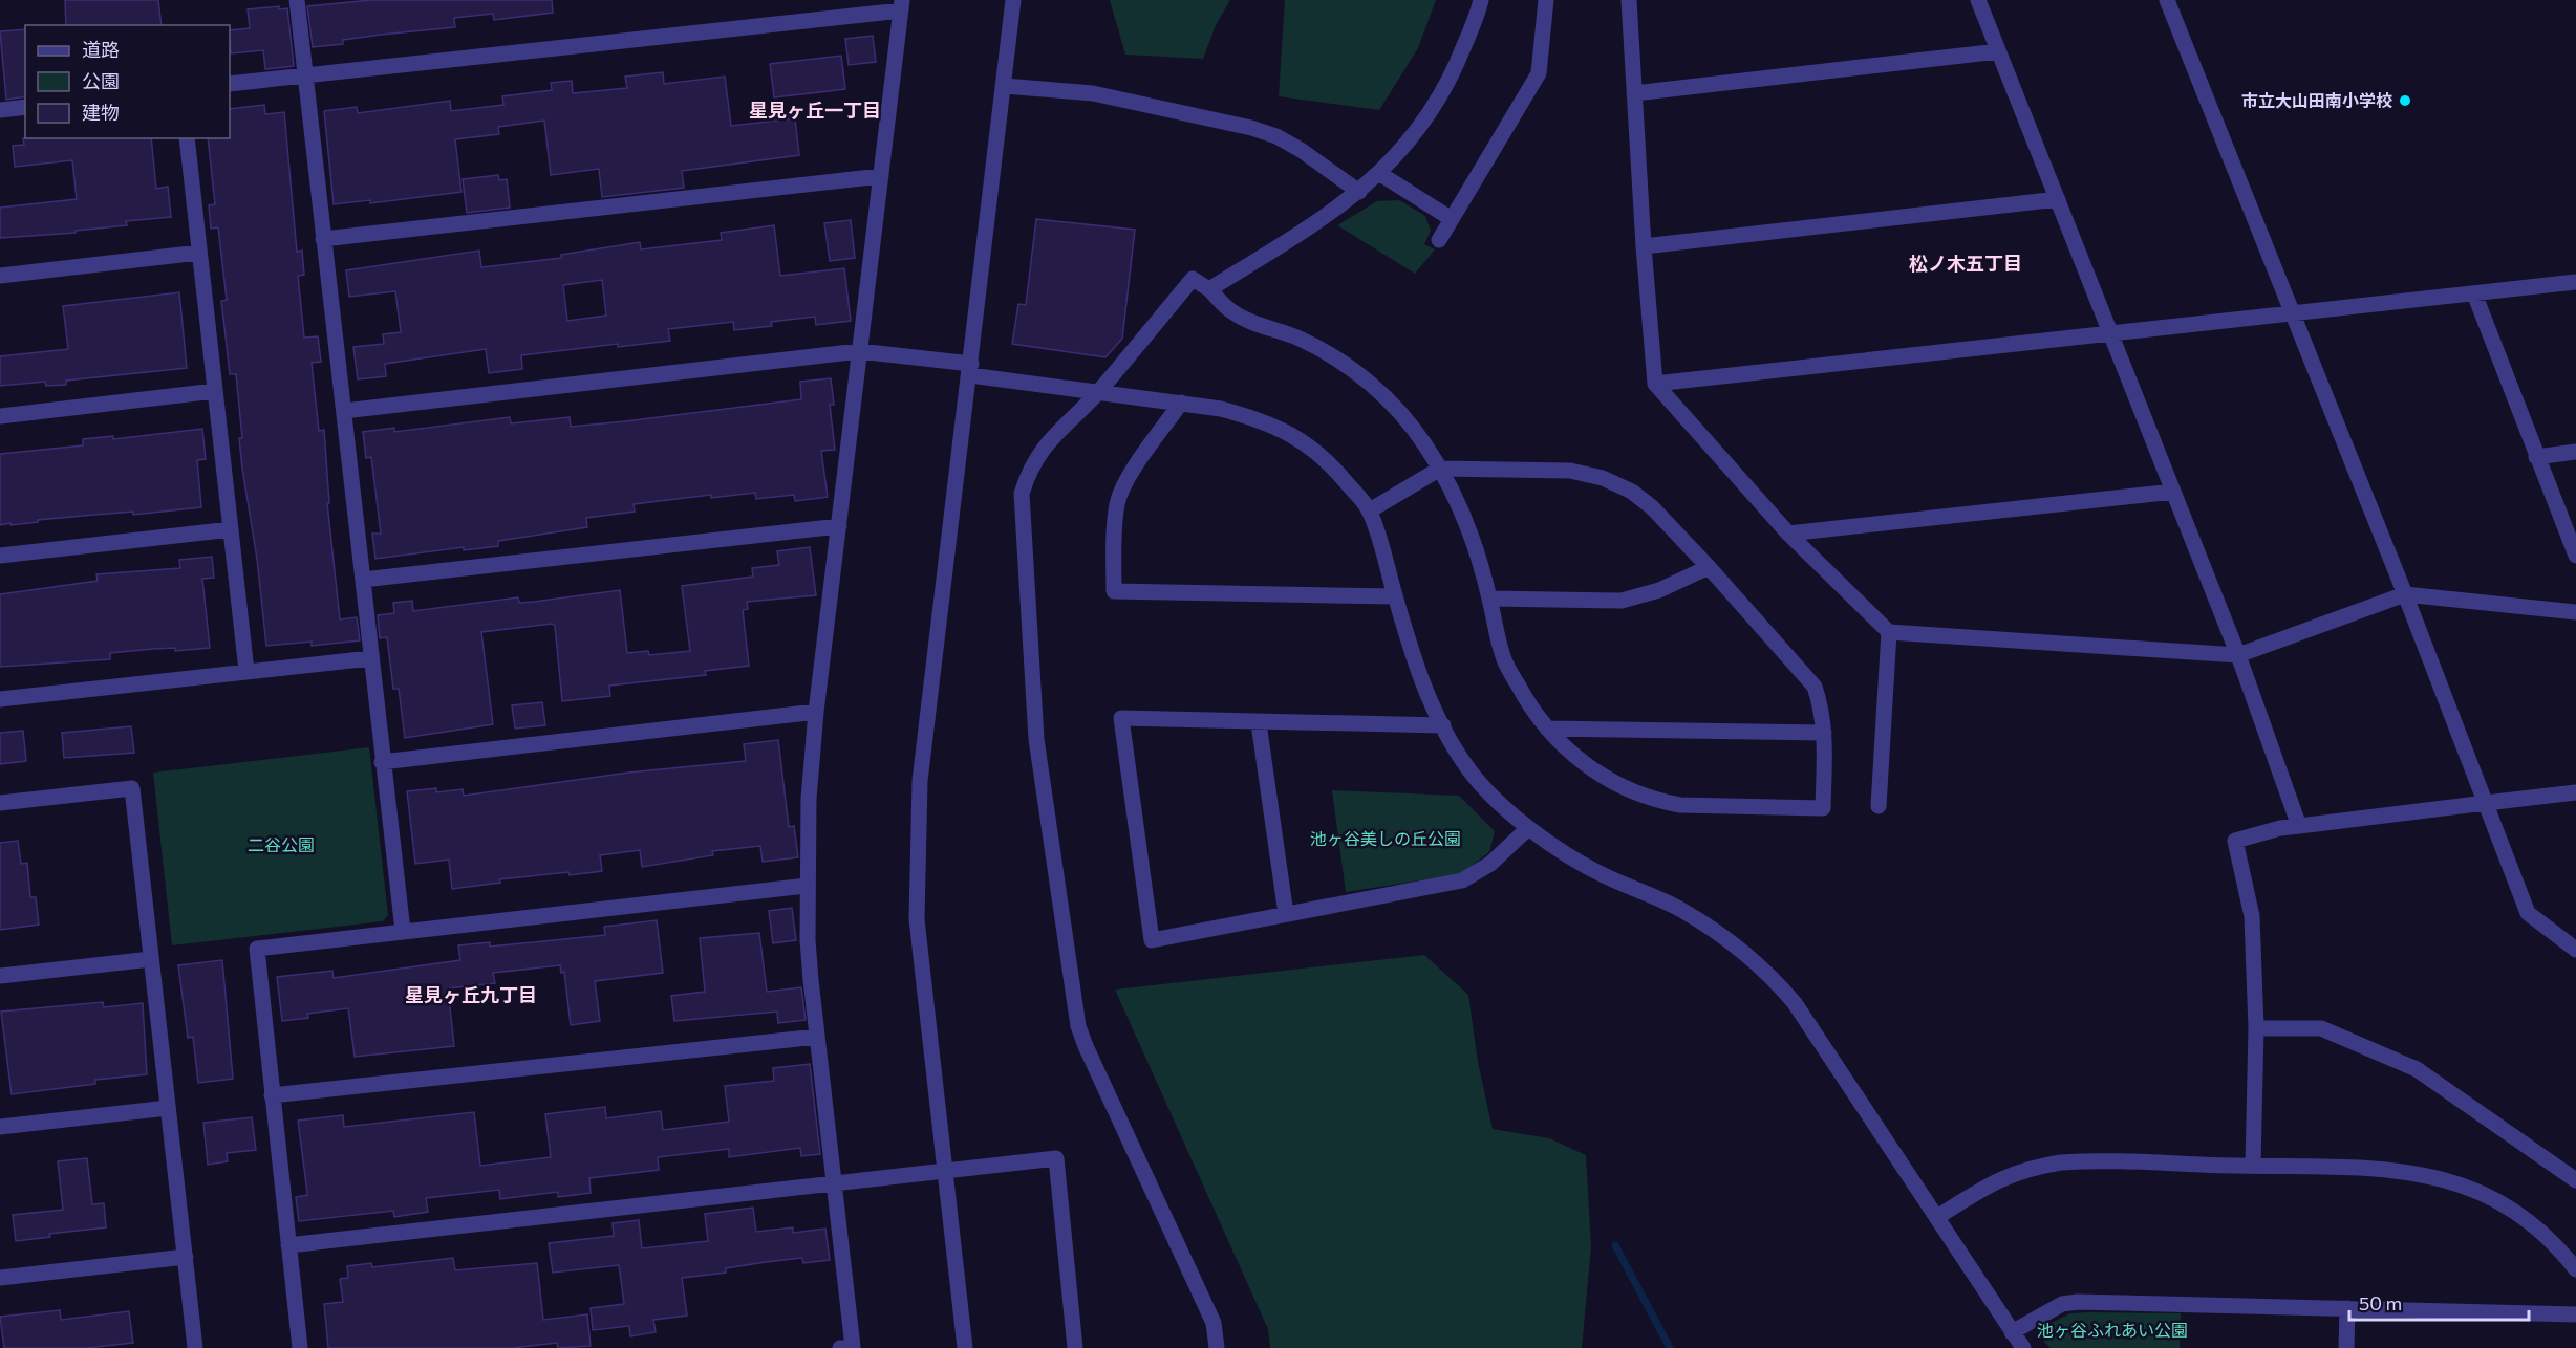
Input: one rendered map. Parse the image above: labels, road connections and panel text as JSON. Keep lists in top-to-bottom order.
{
  "districts": ["星見ヶ丘一丁目", "松ノ木五丁目", "星見ヶ丘九丁目"],
  "parks": ["池ヶ谷美しの丘公園", "二谷公園", "池ヶ谷ふれあい公園"],
  "places": ["市立大山田南小学校"],
  "legend": ["道路", "公園", "建物"],
  "scale_bar": "50 m"
}
